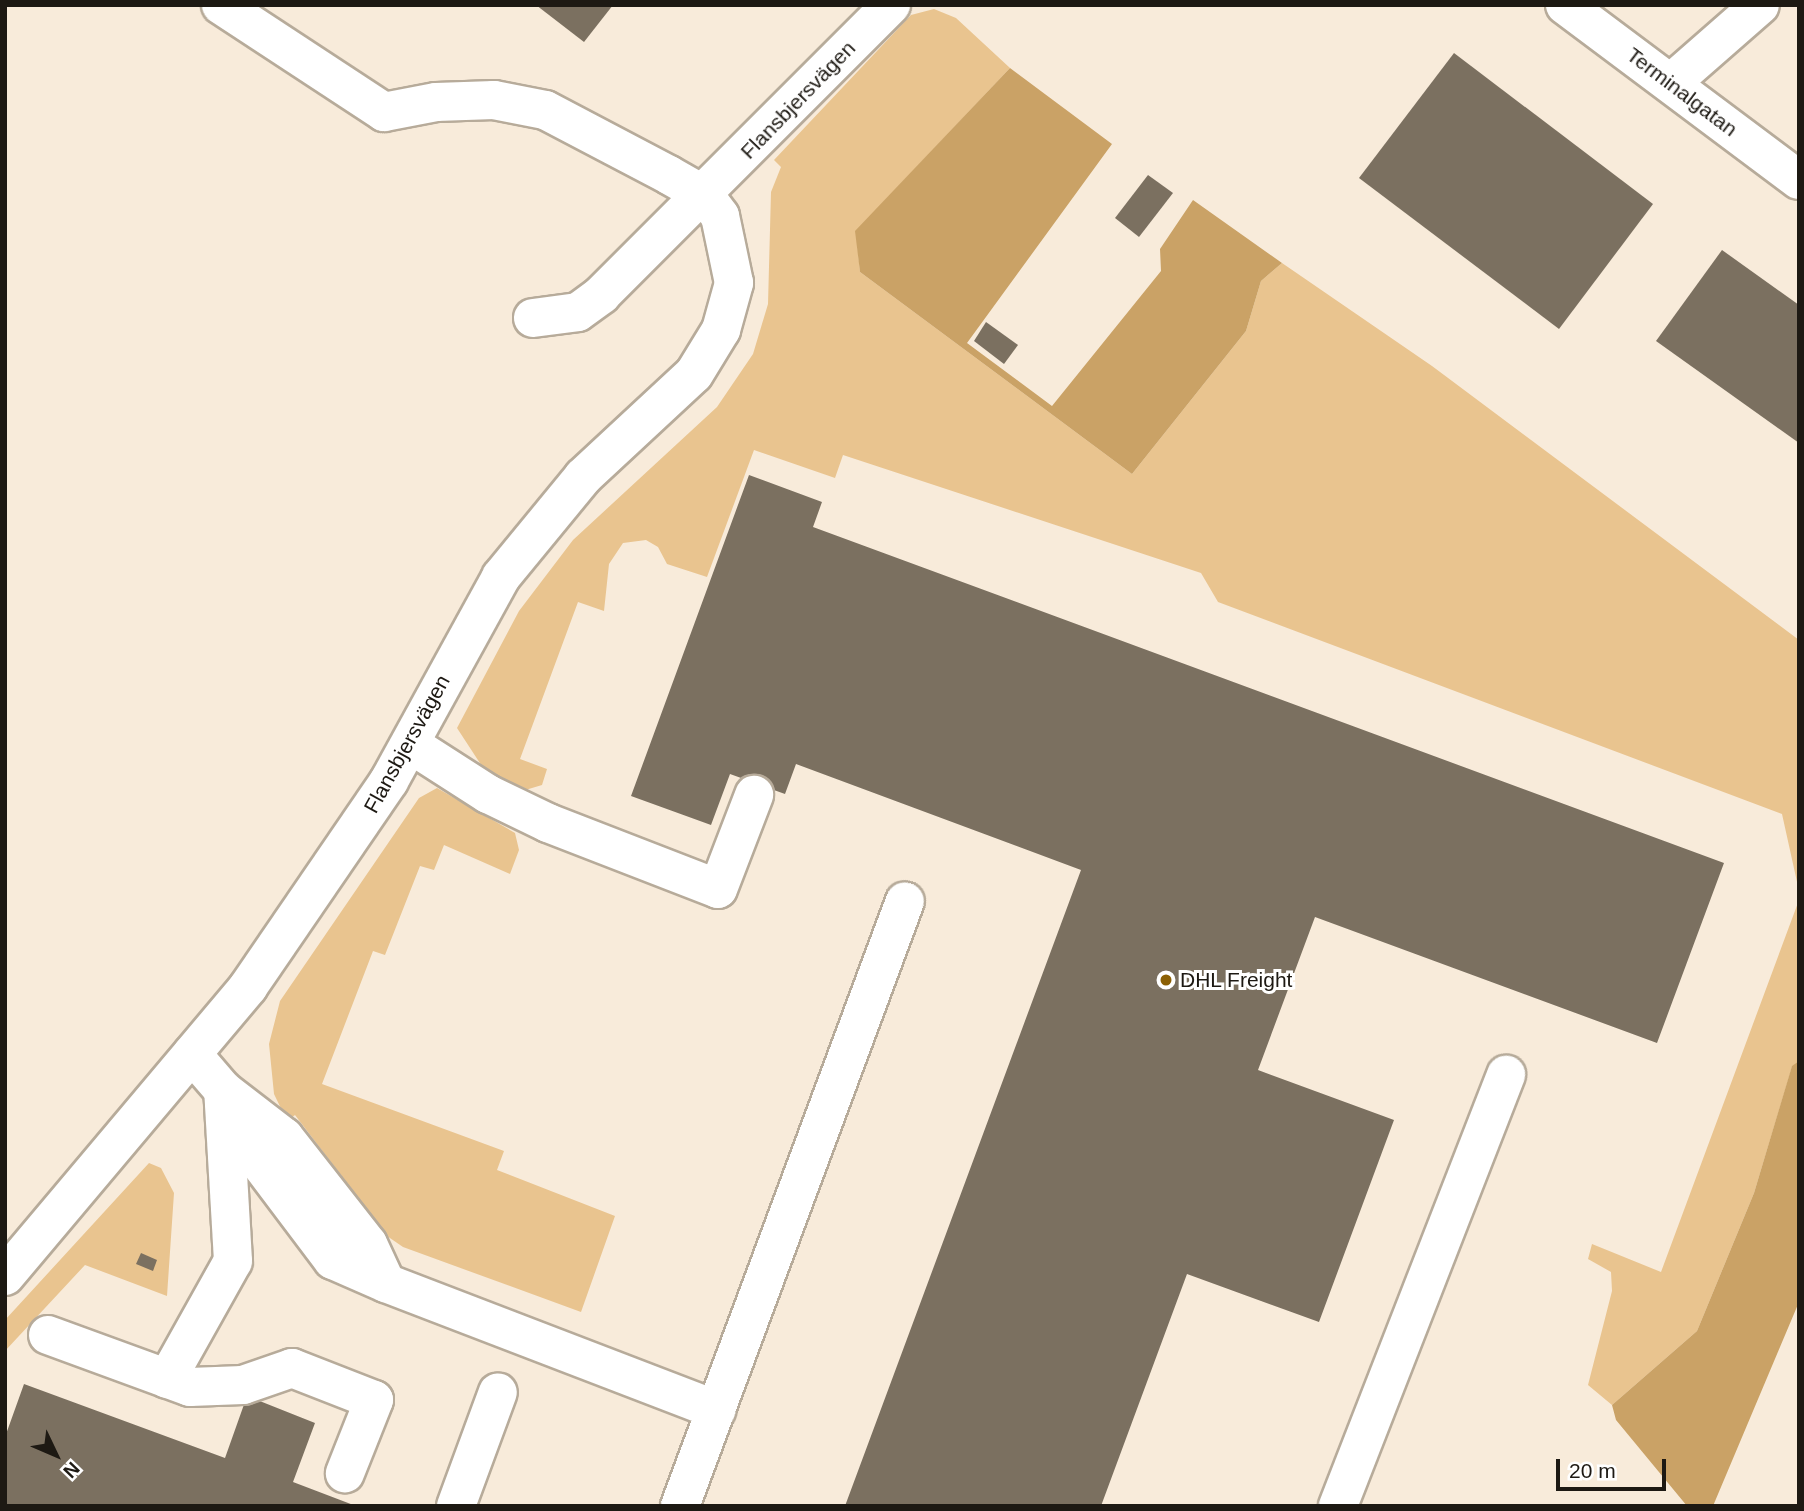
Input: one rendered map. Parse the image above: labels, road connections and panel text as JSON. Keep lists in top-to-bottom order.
{
  "streets": {
    "street": ["Terminalgatan", "Flansbjersvägen"]
  },
  "places": ["DHL Freight"],
  "scale_bar": "20 m",
  "north": "bottom right"
}
